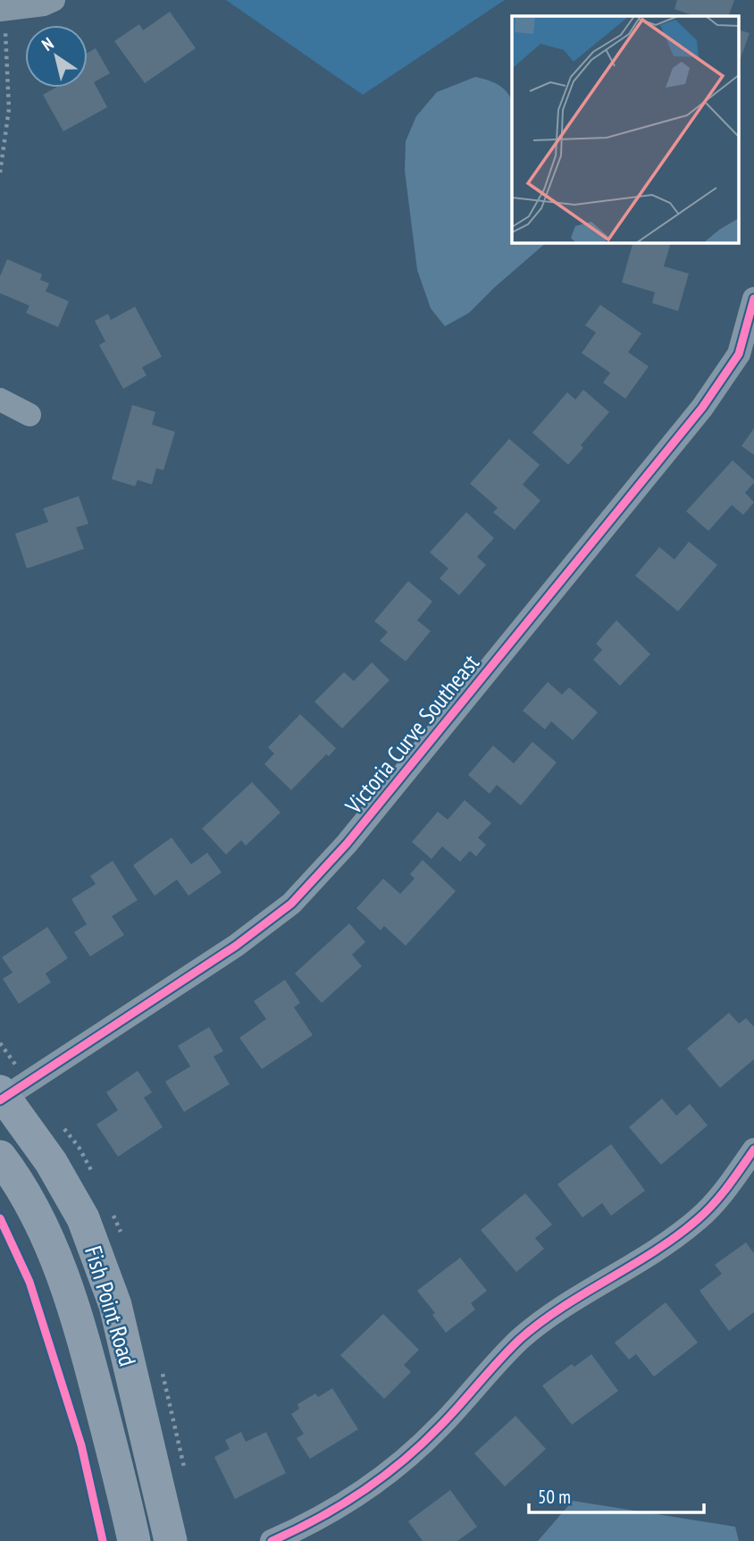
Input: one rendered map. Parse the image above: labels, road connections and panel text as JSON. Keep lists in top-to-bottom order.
{
  "streets": {
    "street": ["Victoria Curve Southeast", "Fish Point Road"]
  },
  "crossings": [
    ["Victoria Curve Southeast", "Fish Point Road"]
  ],
  "scale_bar": "50 m",
  "north": "top left"
}
